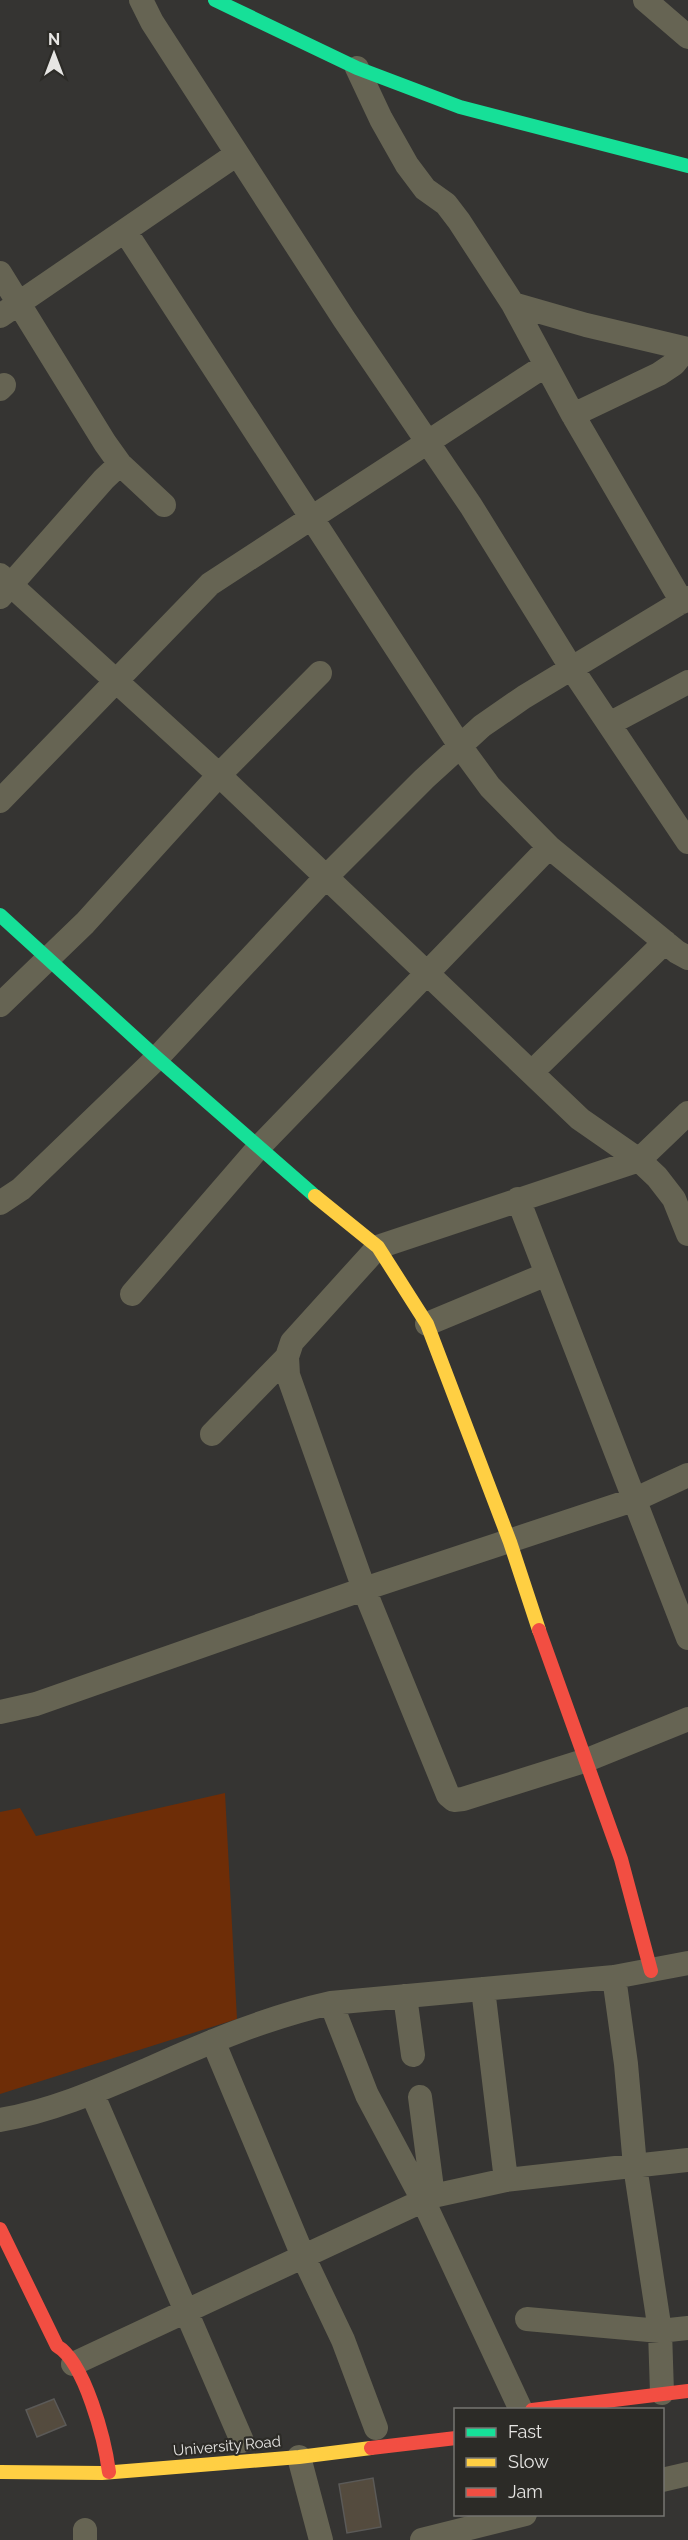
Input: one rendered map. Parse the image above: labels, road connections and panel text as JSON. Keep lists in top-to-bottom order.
{
  "streets": {
    "street": ["University Road"]
  },
  "legend": ["Fast", "Slow", "Jam"],
  "north": "top"
}
